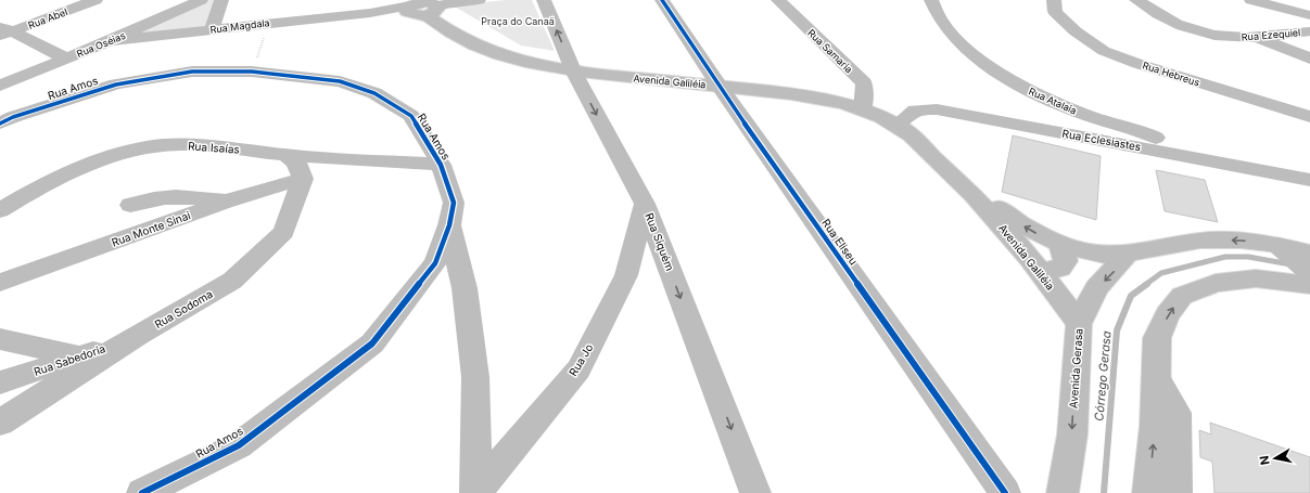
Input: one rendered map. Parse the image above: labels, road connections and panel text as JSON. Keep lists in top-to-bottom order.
{
  "streets": {
    "street": [
      "Rua Abel",
      "Rua Magdala",
      "Rua Ezequiel",
      "Rua Oséias",
      "Rua Samaria",
      "Rua Hebreus",
      "Avenida Galiléia",
      "Rua Amos",
      "Rua Atalaia",
      "Rua Eclesiastes",
      "Rua Isaías",
      "Rua Monte Sinai",
      "Rua Siquém",
      "Rua Eliseu",
      "Rua Sodoma",
      "Rua Sabedoria",
      "Rua Jo",
      "Avenida Gerasa"
    ]
  },
  "crossings": [
    ["Rua Magdala", "Rua Oséias"],
    ["Rua Magdala", "Avenida Galiléia"],
    ["Rua Samaria", "Avenida Galiléia"],
    ["Avenida Galiléia", "Rua Eclesiastes"],
    ["Avenida Galiléia", "Rua Siquém"],
    ["Avenida Galiléia", "Rua Eliseu"],
    ["Avenida Galiléia", "Avenida Gerasa"],
    ["Rua Amos", "Rua Isaías"],
    ["Rua Amos", "Rua Jo"],
    ["Rua Atalaia", "Rua Eclesiastes"],
    ["Rua Monte Sinai", "Rua Sodoma"],
    ["Rua Siquém", "Rua Jo"],
    ["Rua Sodoma", "Rua Sabedoria"]
  ],
  "water": ["Córrego Gerasa"],
  "parks": ["Praça do Canaã"],
  "north": "left"
}
